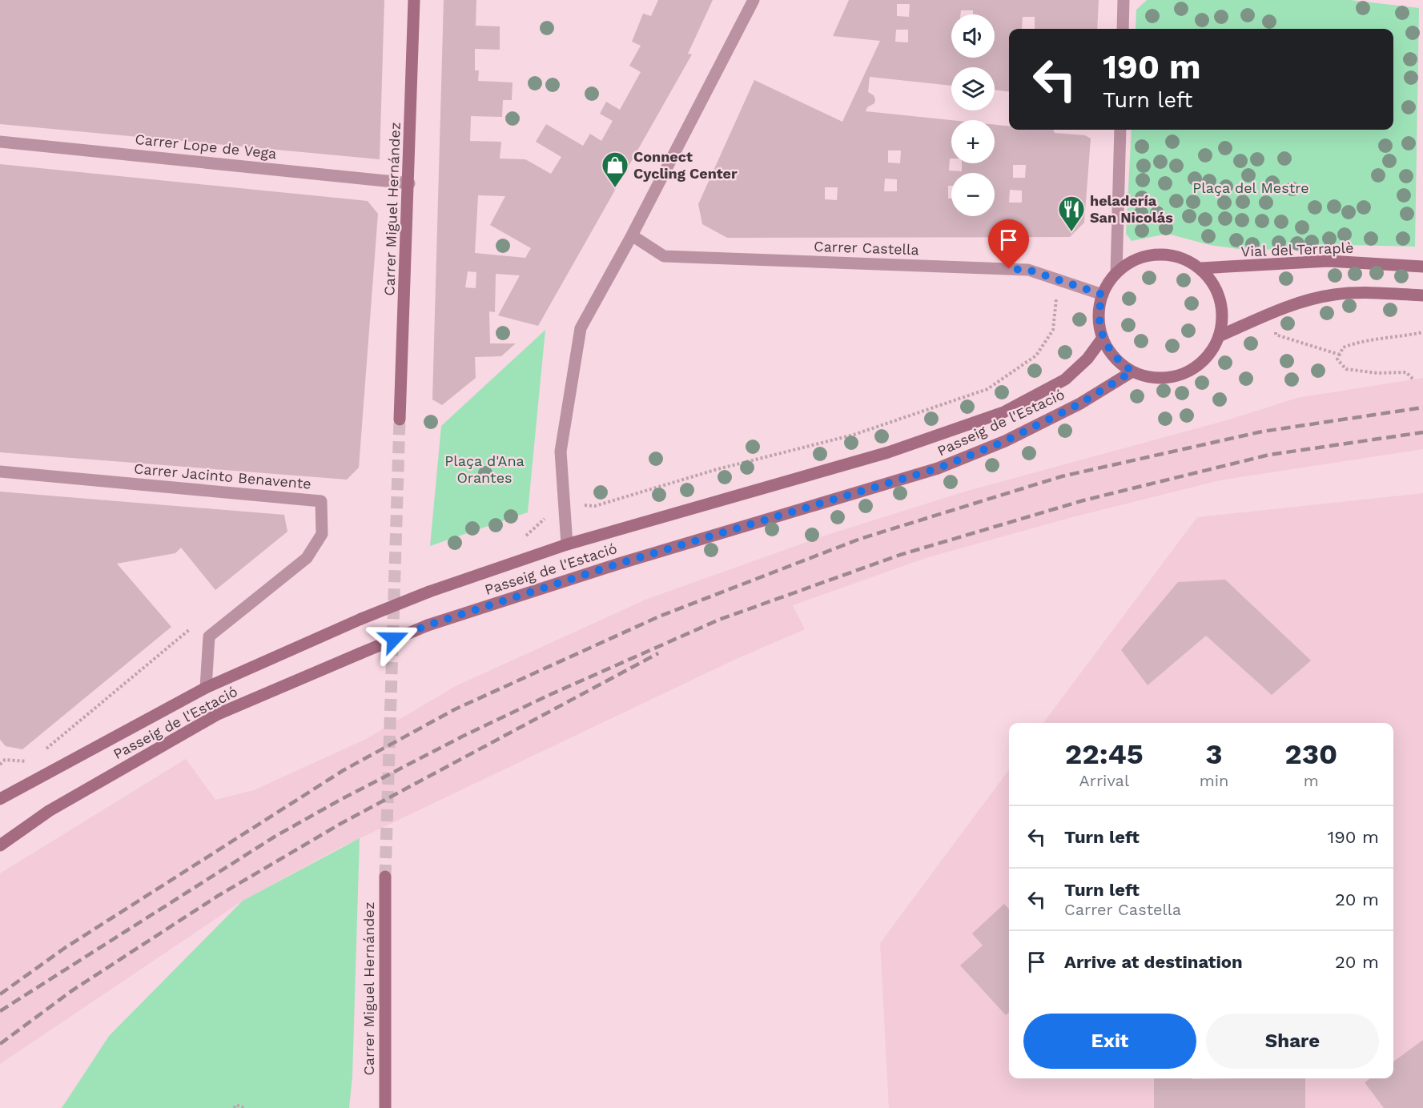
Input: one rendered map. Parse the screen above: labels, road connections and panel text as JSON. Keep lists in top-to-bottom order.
{
  "streets": {
    "main road": ["Carrer Miguel Hernández", "Vial del Terraplè", "Passeig de l'Estació"],
    "street": ["Carrer Lope de Vega", "Carrer Castella", "Carrer Jacinto Benavente"]
  },
  "crossings": [
    ["Carrer Lope de Vega", "Carrer Miguel Hernández"],
    ["Carrer Castella", "Vial del Terraplè"],
    ["Carrer Castella", "Passeig de l'Estació"],
    ["Vial del Terraplè", "Passeig de l'Estació"],
    ["Passeig de l'Estació", "Carrer Jacinto Benavente"]
  ],
  "parks": ["Plaça del Mestre", "Plaça d'Ana Orantes"],
  "places": {
    "shop": ["Connect Cycling Center"],
    "restaurant": ["heladería San Nicolás"]
  },
  "page": {
    "map_buttons": ["+", "−"],
    "turn": ["190 m", "Turn left"],
    "eta": [
      "22:45",
      "Arrival",
      "3",
      "min",
      "230",
      "m"
    ],
    "list": [
      {
        "name": "Turn left",
        "value": "190 m"
      },
      {
        "name": "Turn left",
        "note": "Carrer Castella",
        "value": "20 m"
      },
      {
        "name": "Arrive at destination",
        "value": "20 m"
      }
    ],
    "buttons": ["Exit", "Share"]
  }
}
